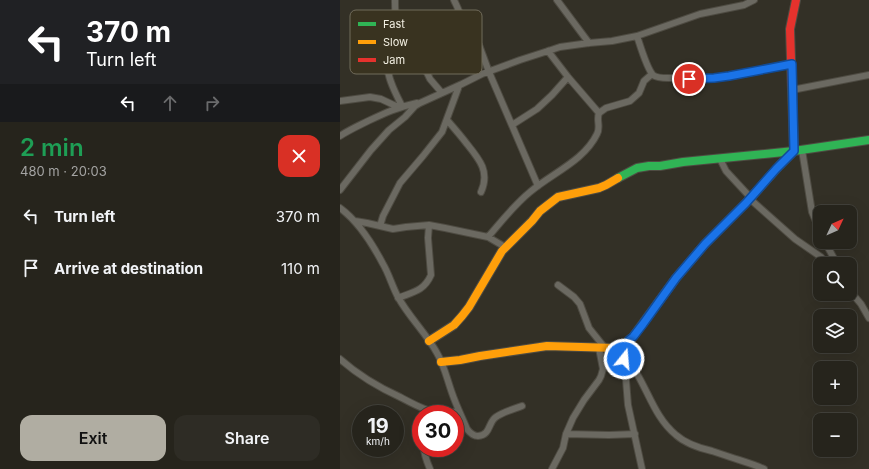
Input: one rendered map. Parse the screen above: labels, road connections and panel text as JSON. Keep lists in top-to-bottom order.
{
  "legend": ["Fast", "Slow", "Jam"],
  "north": "top right",
  "page": {
    "turn": ["370 m", "Turn left"],
    "heading": ["2 min", "480 m · 20:03"],
    "list": [
      {
        "name": "Turn left",
        "value": "370 m"
      },
      {
        "name": "Arrive at destination",
        "value": "110 m"
      }
    ],
    "map_buttons": ["+", "−"],
    "speed": "19 km/h",
    "limit": "30",
    "buttons": ["Exit", "Share"]
  }
}
